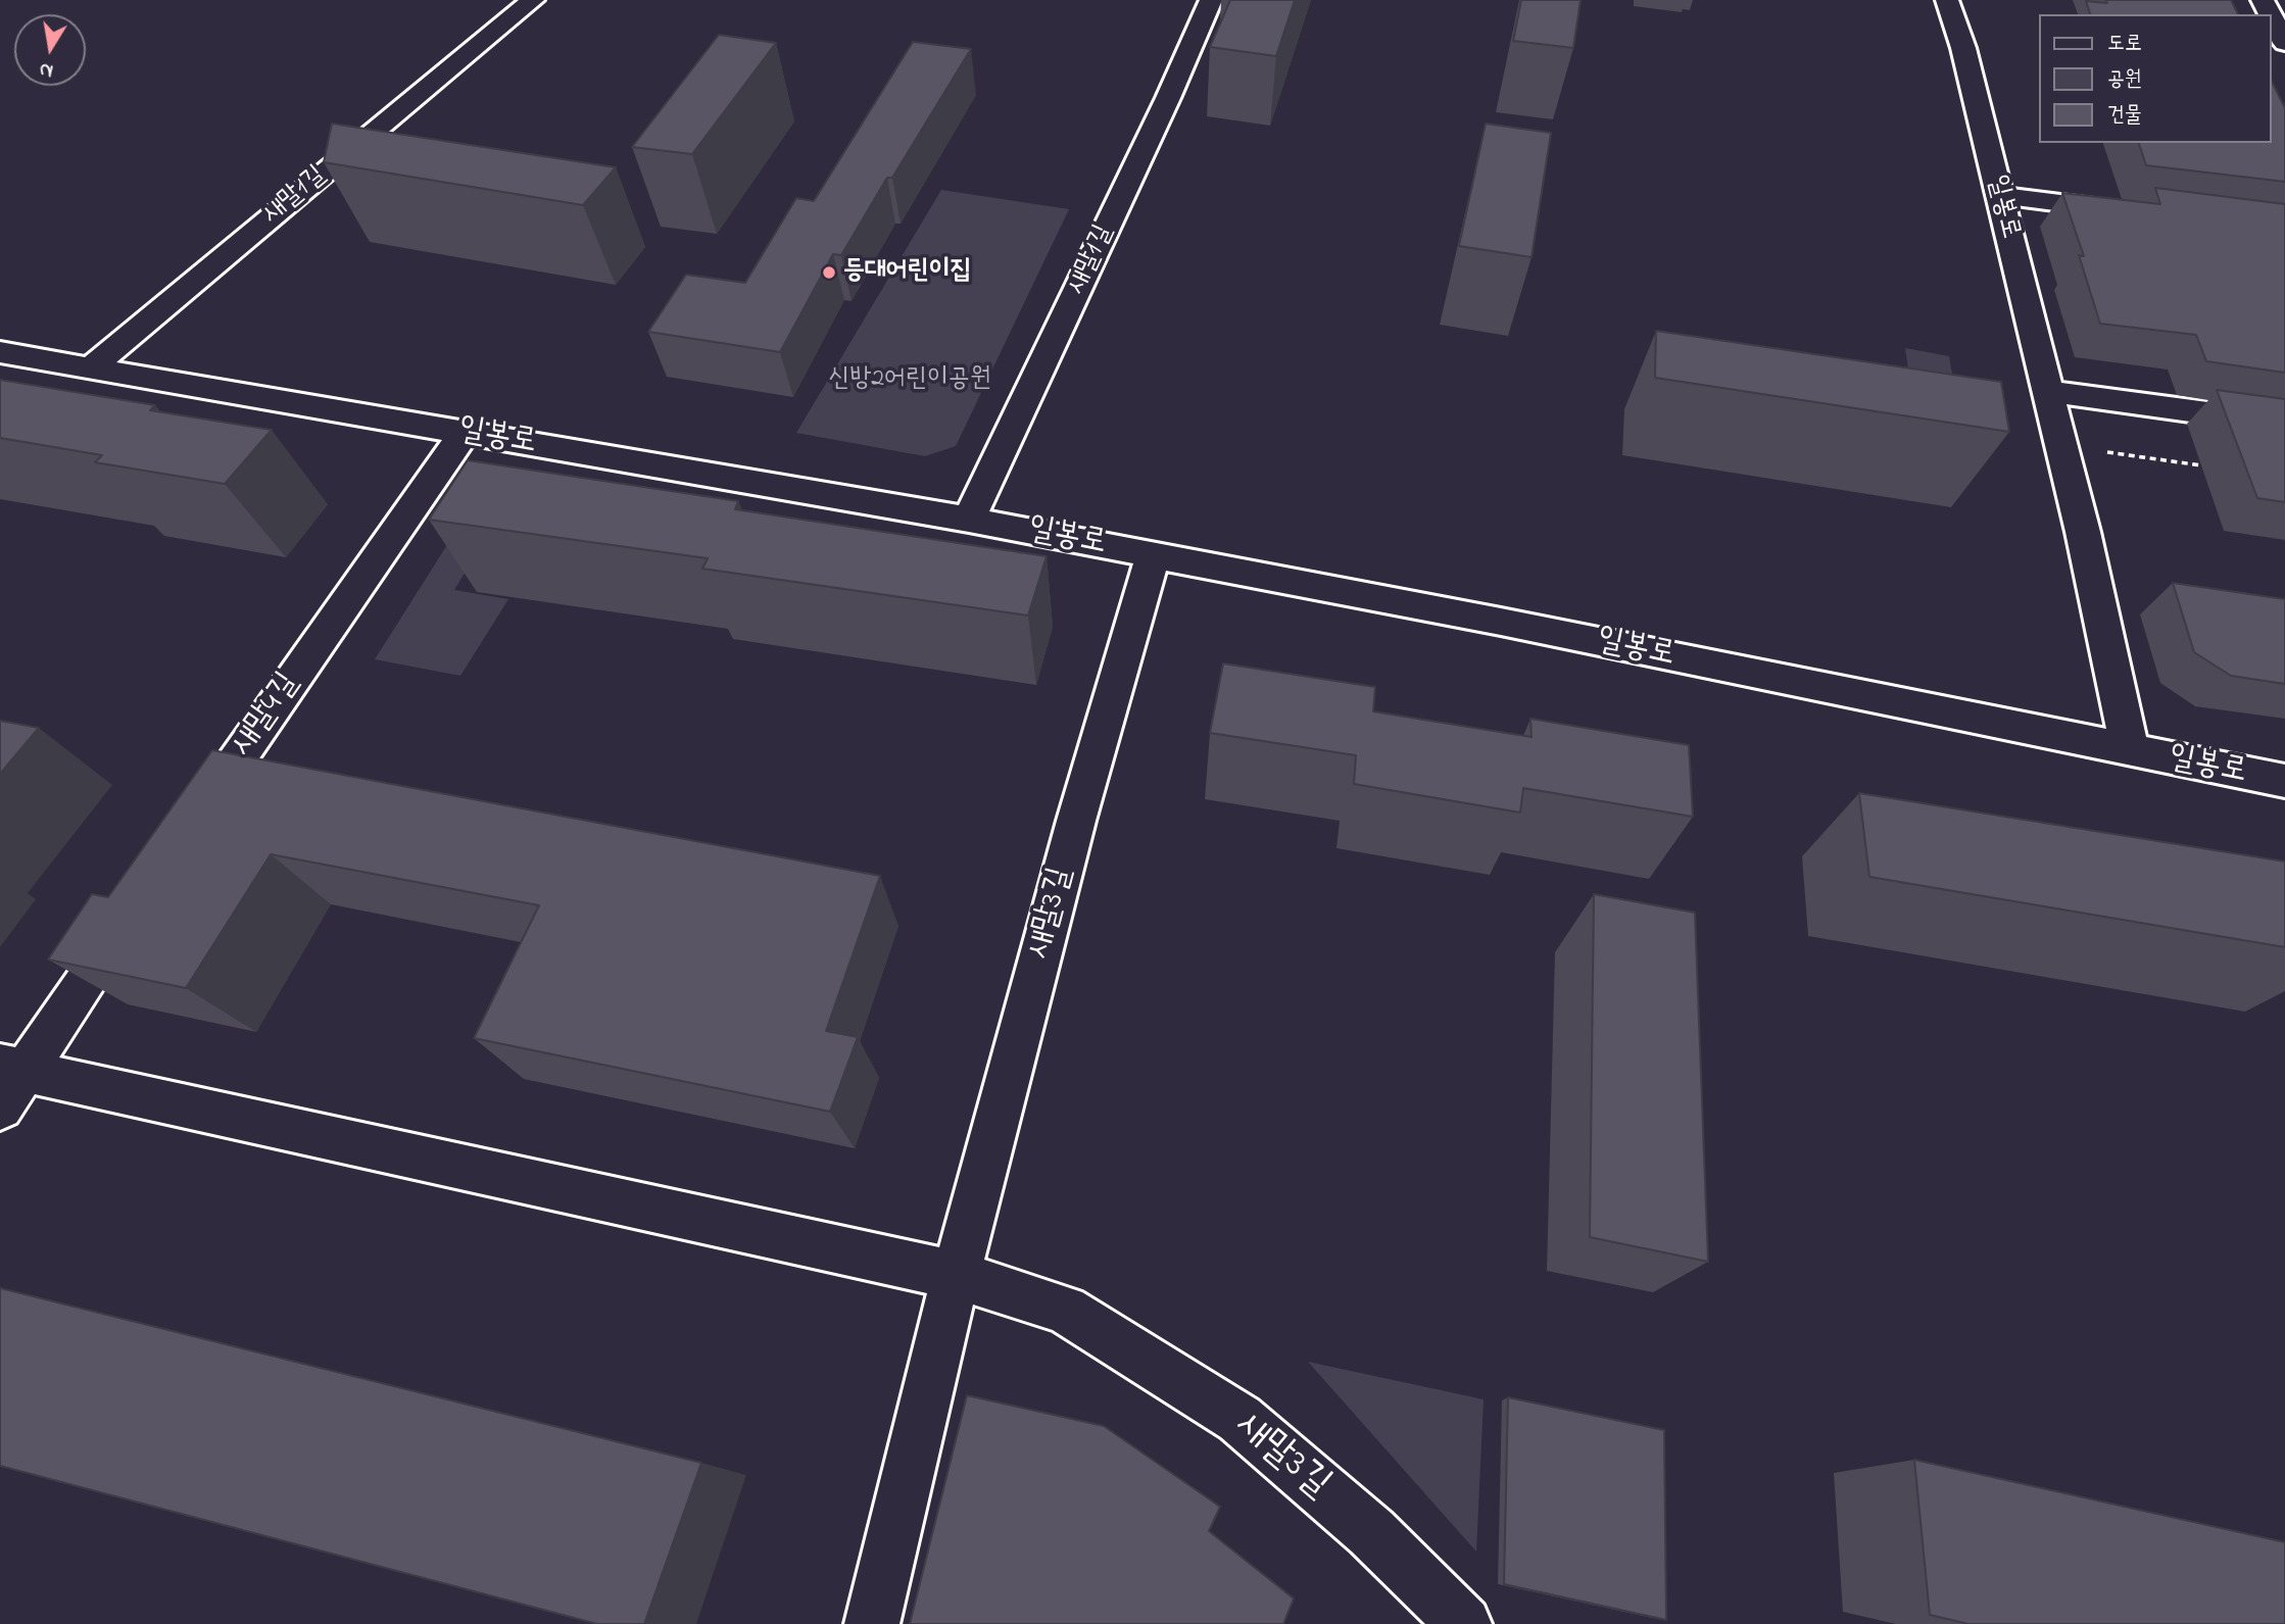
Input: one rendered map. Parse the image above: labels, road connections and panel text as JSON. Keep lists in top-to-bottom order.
{
  "streets": {
    "street": [
      "새말1길",
      "일봉로",
      "새말4길",
      "새말3길"
    ]
  },
  "crossings": [
    ["새말1길", "일봉로"],
    ["일봉로", "새말4길"],
    ["일봉로", "새말3길"]
  ],
  "parks": ["신방2어린이공원"],
  "places": ["등대어린이집"],
  "legend": ["도로", "공원", "건물"],
  "north": "bottom"
}
